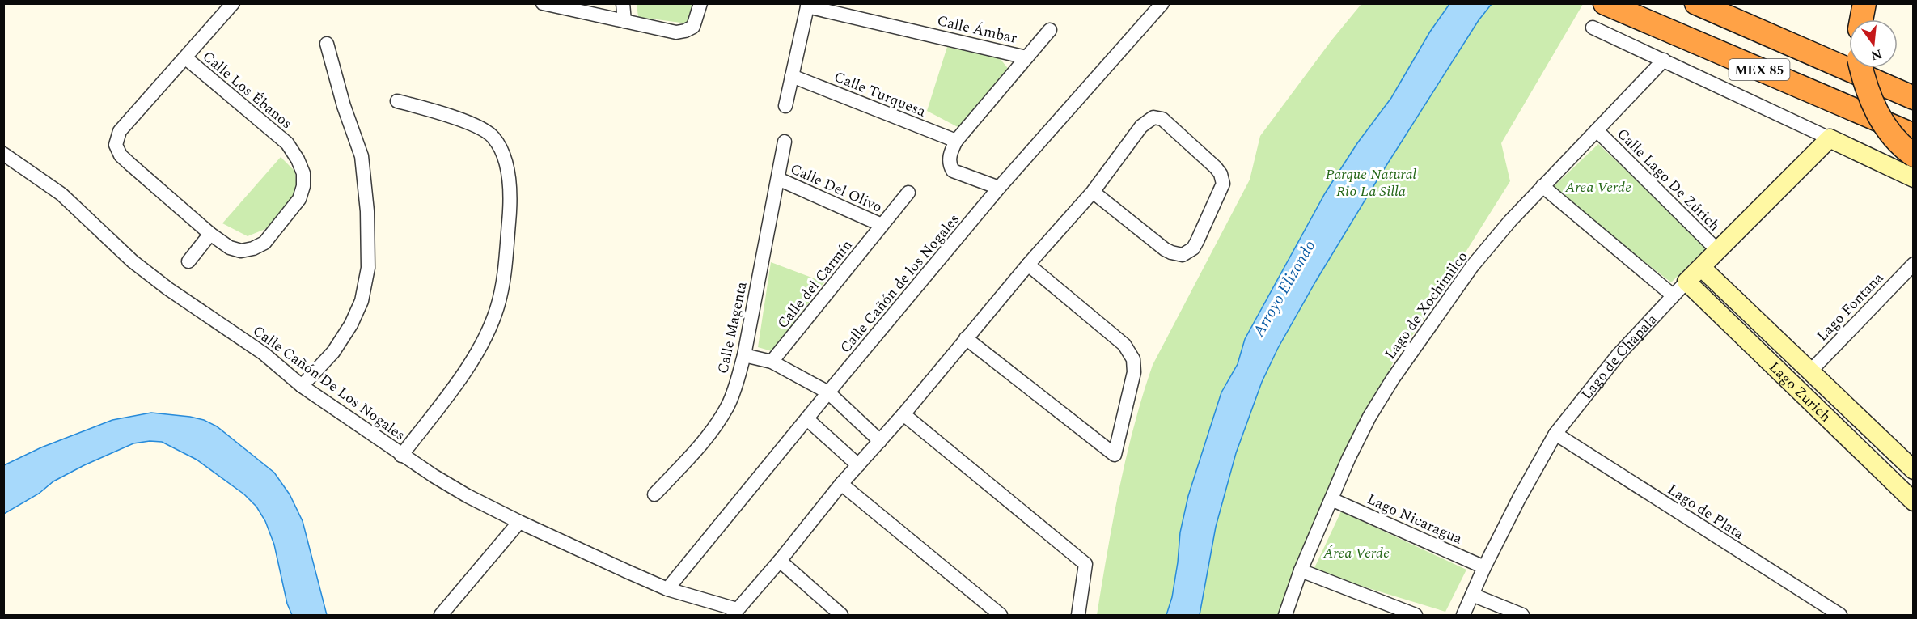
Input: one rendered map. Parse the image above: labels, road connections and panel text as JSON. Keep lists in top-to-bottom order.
{
  "streets": {
    "highway": ["MEX 85"],
    "street": [
      "Calle Ámbar",
      "Calle Los Ébanos",
      "Calle Turquesa",
      "Calle Lago De Zúrich",
      "Calle Del Olivo",
      "Calle Cañón de los Nogales",
      "Calle del Carmín",
      "Lago de Xochimilco",
      "Lago Fontana",
      "Calle Magenta",
      "Lago de Chapala",
      "Calle Cañón De Los Nogales",
      "Lago Zurich",
      "Lago de Plata",
      "Lago Nicaragua"
    ]
  },
  "crossings": [
    ["Calle Lago De Zúrich", "Lago de Xochimilco"],
    ["Calle Lago De Zúrich", "Lago de Chapala"],
    ["Calle Del Olivo", "Calle del Carmín"],
    ["Calle Del Olivo", "Calle Magenta"],
    ["Calle Cañón de los Nogales", "Calle Cañón De Los Nogales"],
    ["Lago de Xochimilco", "Lago Nicaragua"],
    ["Lago Fontana", "Lago Zurich"],
    ["Lago de Chapala", "Lago Zurich"],
    ["Lago de Chapala", "Lago de Plata"],
    ["Lago de Chapala", "Lago Nicaragua"]
  ],
  "water": ["Arroyo Elizondo"],
  "parks": ["Parque Natural Rio La Silla", "Area Verde", "Área Verde"],
  "north": "bottom"
}
